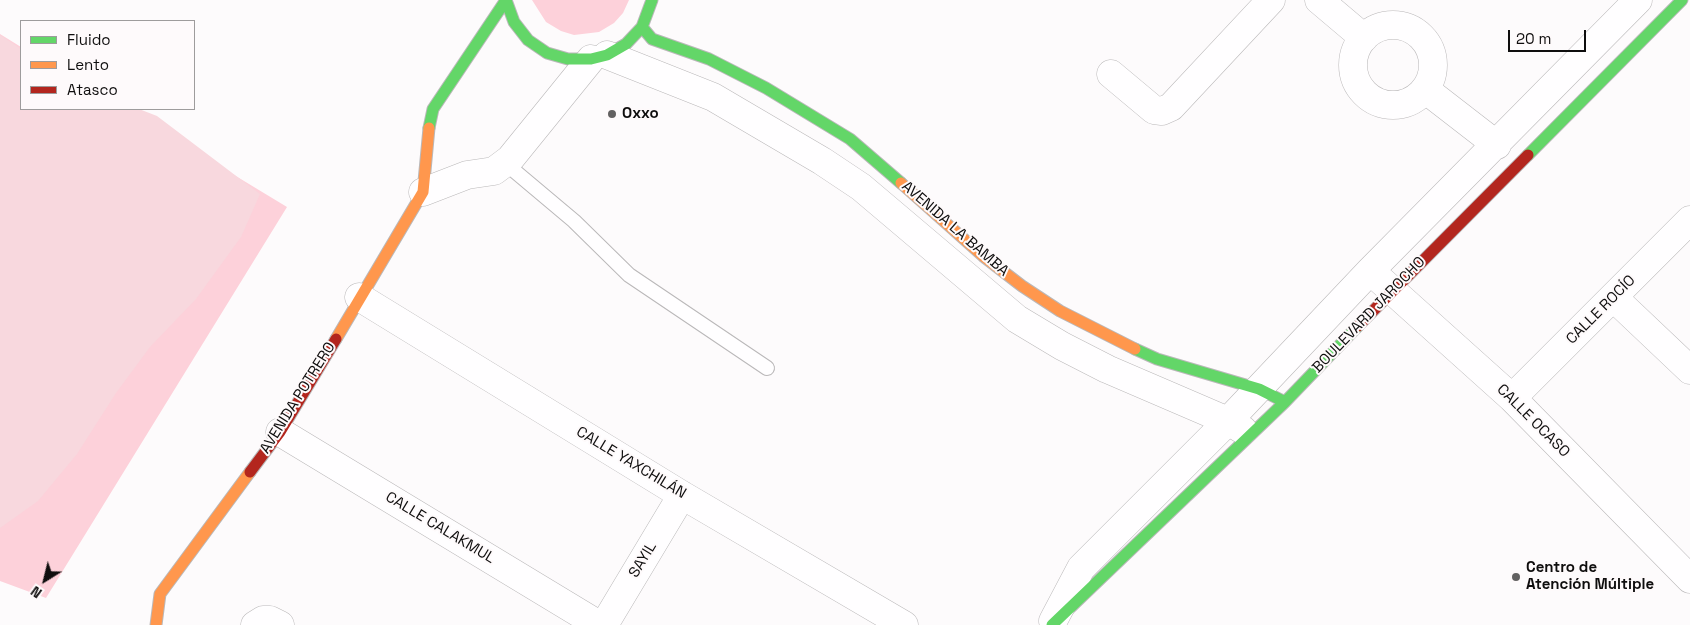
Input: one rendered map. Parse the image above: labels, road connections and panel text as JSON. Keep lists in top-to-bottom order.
{
  "streets": {
    "street": [
      "AVENIDA LA BAMBA",
      "CALLE ROCÍO",
      "BOULEVARD JAROCHO",
      "AVENIDA POTRERO",
      "CALLE OCASO",
      "CALLE YAXCHILÁN",
      "CALLE CALAKMUL",
      "SAYIL"
    ]
  },
  "crossings": [
    ["AVENIDA LA BAMBA", "BOULEVARD JAROCHO"],
    ["CALLE ROCÍO", "CALLE OCASO"],
    ["BOULEVARD JAROCHO", "CALLE OCASO"],
    ["AVENIDA POTRERO", "CALLE YAXCHILÁN"],
    ["AVENIDA POTRERO", "CALLE CALAKMUL"],
    ["CALLE YAXCHILÁN", "SAYIL"]
  ],
  "places": ["Oxxo", "Centro de Atención Múltiple"],
  "legend": ["Fluido", "Lento", "Atasco"],
  "scale_bar": "20 m",
  "north": "bottom left"
}
